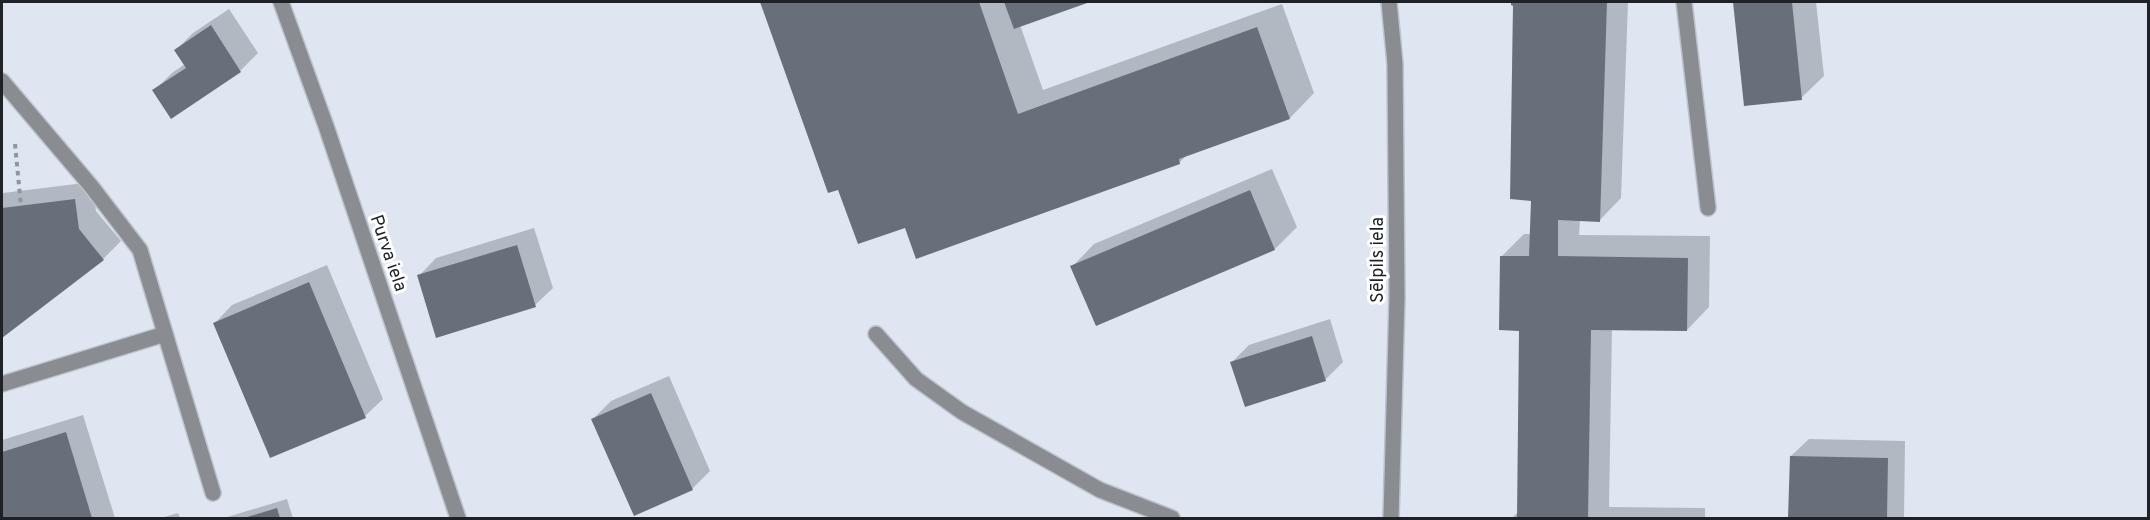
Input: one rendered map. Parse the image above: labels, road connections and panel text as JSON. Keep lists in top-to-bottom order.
{
  "streets": {
    "street": ["Purva iela", "Sēlpils iela"]
  }
}
